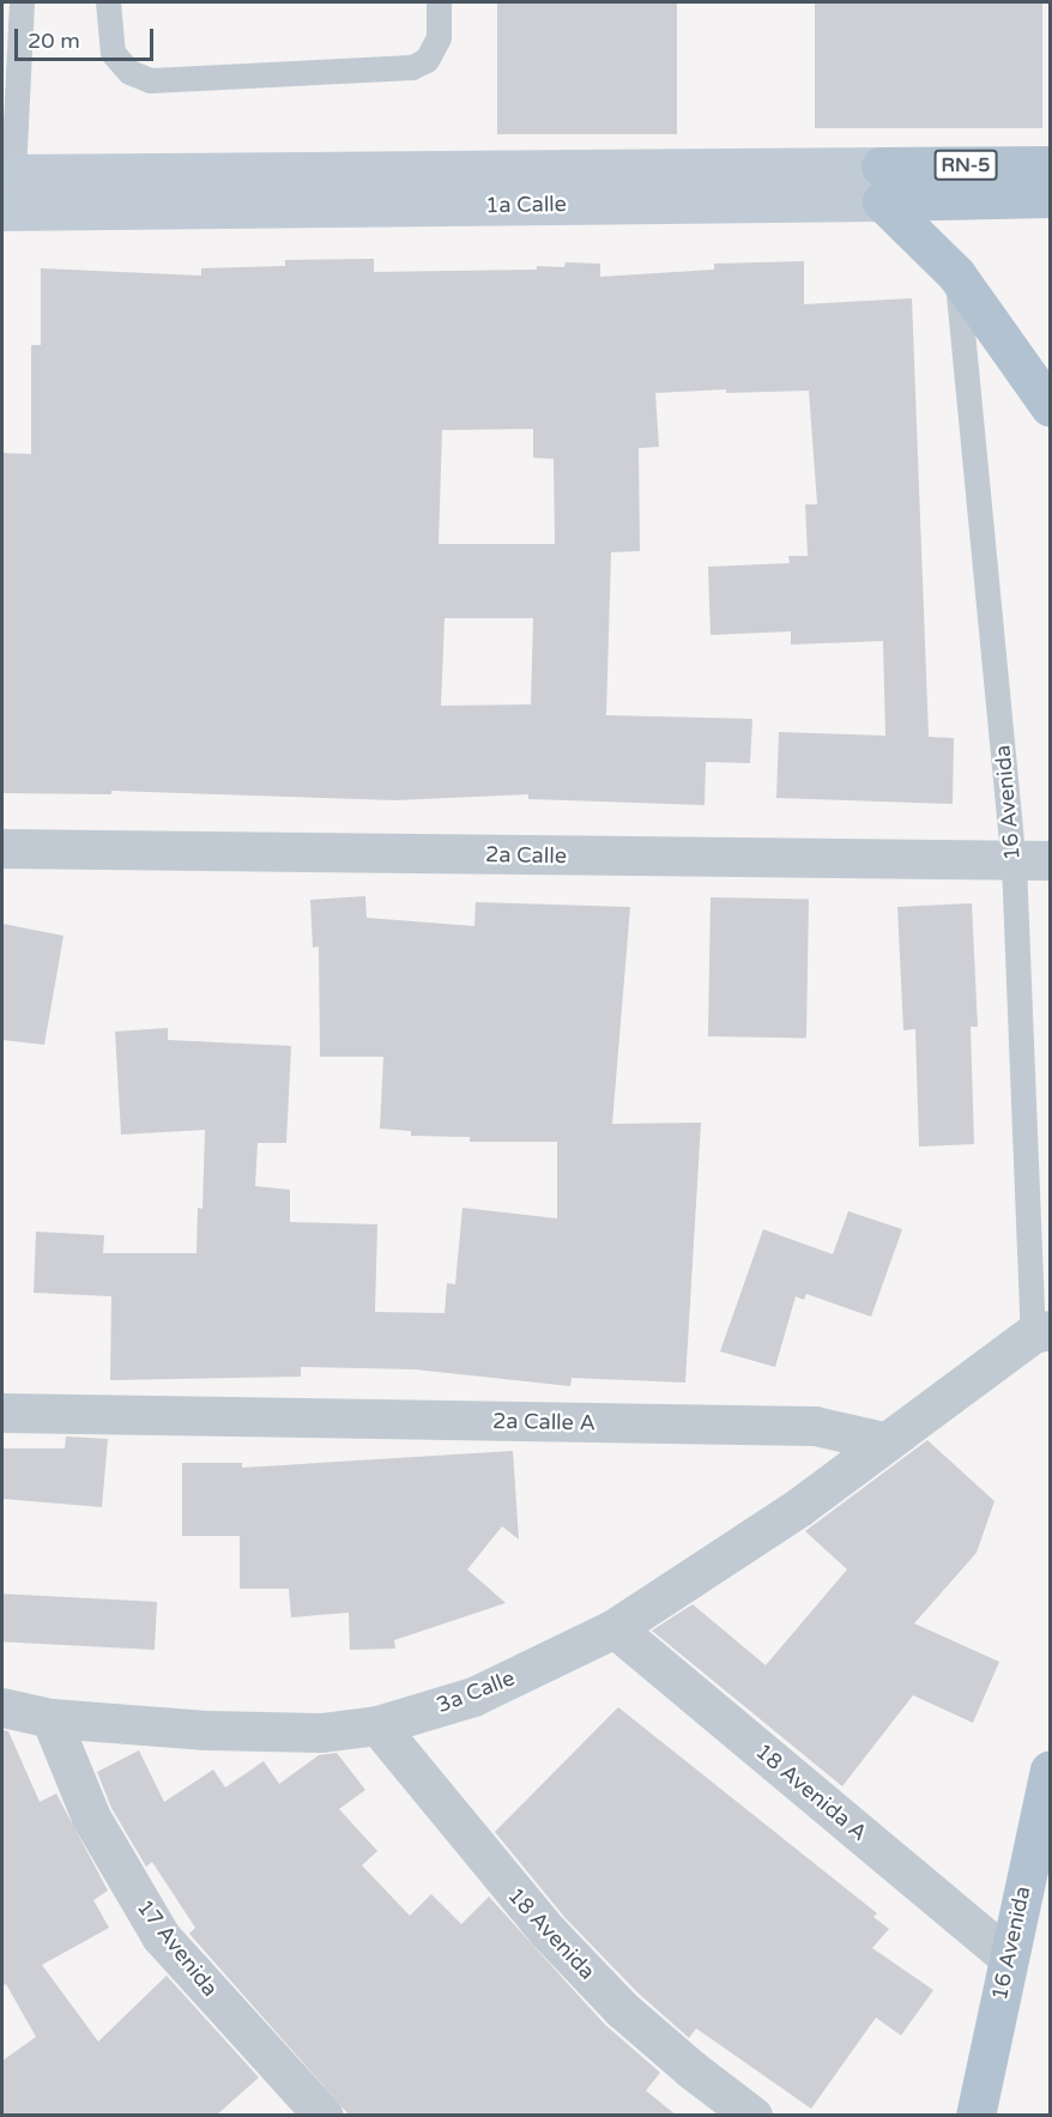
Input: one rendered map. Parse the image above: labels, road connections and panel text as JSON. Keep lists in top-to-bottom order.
{
  "streets": {
    "main road": ["RN-5", "1a Calle", "16 Avenida"],
    "street": [
      "2a Calle",
      "2a Calle A",
      "3a Calle",
      "18 Avenida A",
      "18 Avenida",
      "17 Avenida"
    ]
  },
  "crossings": [
    ["16 Avenida", "2a Calle"],
    ["16 Avenida", "18 Avenida A"],
    ["2a Calle A", "3a Calle"],
    ["3a Calle", "18 Avenida A"],
    ["3a Calle", "18 Avenida"],
    ["3a Calle", "17 Avenida"]
  ],
  "scale_bar": "20 m"
}
